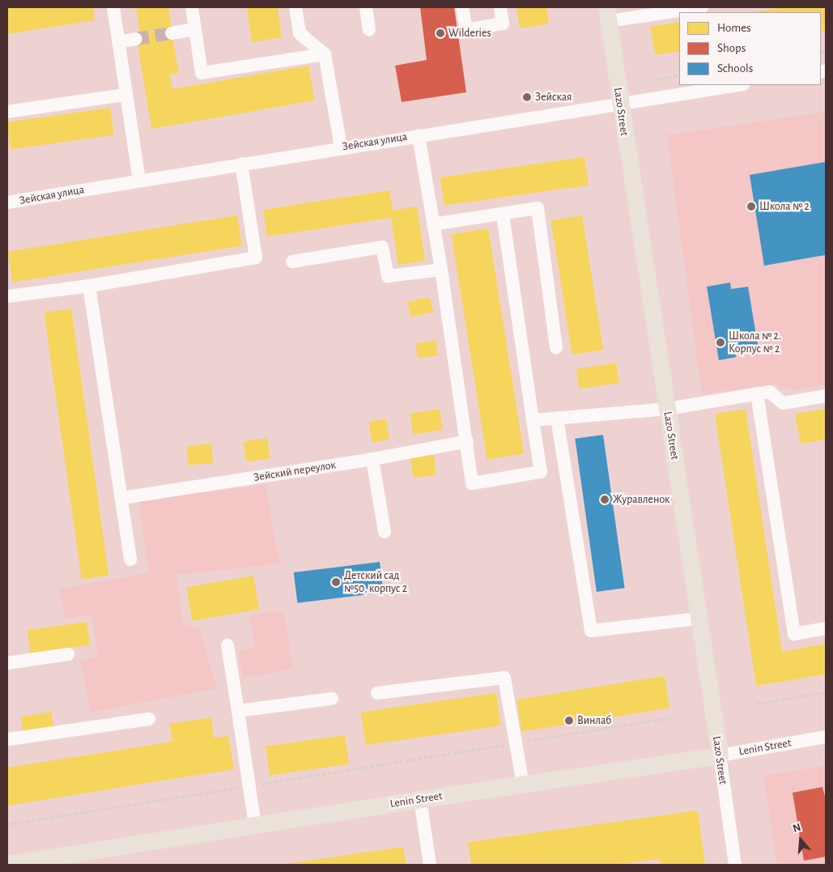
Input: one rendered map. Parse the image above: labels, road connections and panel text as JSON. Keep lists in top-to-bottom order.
{
  "streets": {
    "main road": ["Lazo Street", "Lenin Street"],
    "street": ["Зейская улица", "Зейский переулок"]
  },
  "crossings": [
    ["Lazo Street", "Зейская улица"],
    ["Lazo Street", "Lenin Street"]
  ],
  "places": [
    "Wilderies",
    "Зейская",
    "Школа № 2",
    "Школа № 2. Корпус № 2",
    "Журавленок",
    "Детский сад №50, корпус 2",
    "Винлаб"
  ],
  "legend": ["Homes", "Shops", "Schools"],
  "north": "top"
}
